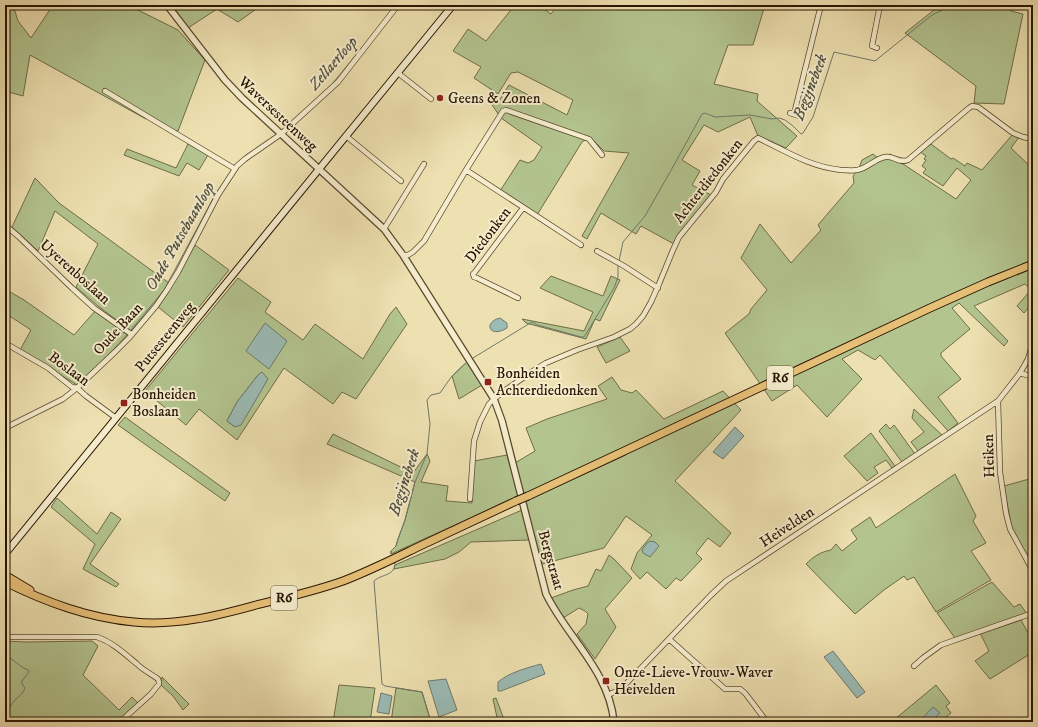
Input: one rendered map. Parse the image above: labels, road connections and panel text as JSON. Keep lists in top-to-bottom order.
{
  "streets": {
    "main road": ["Putsesteenweg", "R6"],
    "street": [
      "Waversesteenweg",
      "Achterdiedonken",
      "Diedonken",
      "Uyerenboslaan",
      "Oude Baan",
      "Boslaan",
      "Heiken",
      "Heivelden",
      "Bergstraat"
    ]
  },
  "crossings": [
    ["Waversesteenweg", "Achterdiedonken"],
    ["Waversesteenweg", "Oude Baan"],
    ["Waversesteenweg", "Putsesteenweg"],
    ["Waversesteenweg", "Bergstraat"],
    ["Uyerenboslaan", "Oude Baan"],
    ["Oude Baan", "Boslaan"],
    ["Putsesteenweg", "Boslaan"],
    ["Heiken", "Heivelden"],
    ["Heivelden", "Bergstraat"]
  ],
  "water": ["Zellaerloop", "Begijnebeek", "Oude Putsebaanloop"],
  "places": {
    "other": ["Geens & Zonen"],
    "transit": ["Bonheiden Achterdiedonken", "Bonheiden Boslaan", "Onze-Lieve-Vrouw-Waver Heivelden"]
  }
}
